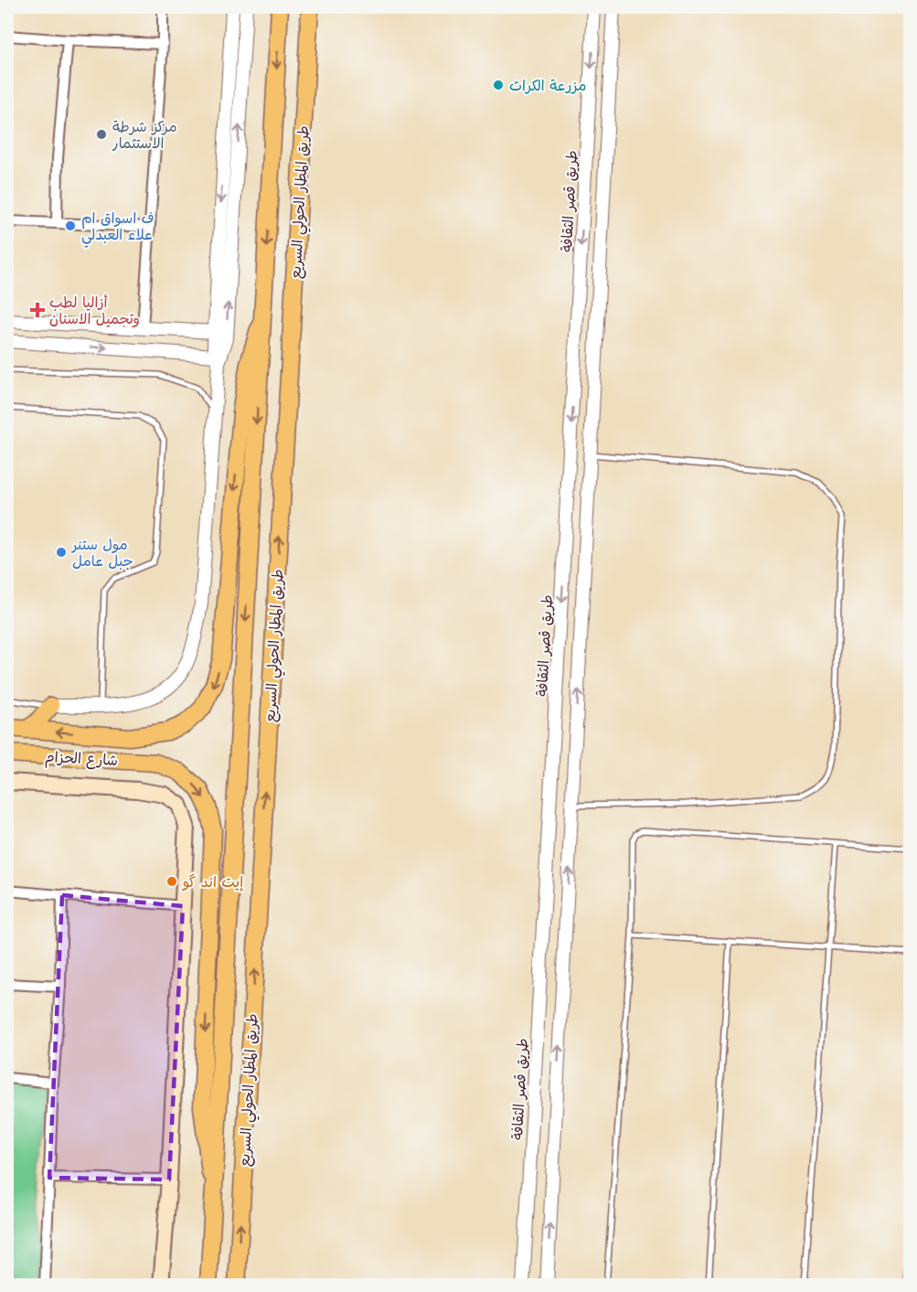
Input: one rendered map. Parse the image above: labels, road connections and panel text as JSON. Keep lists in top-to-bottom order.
{
  "streets": {
    "main road": ["طريق المطار الحولي السريع", "شارع الحزام"],
    "street": ["طريق قصر الثقافة"]
  },
  "crossings": [
    ["طريق المطار الحولي السريع", "شارع الحزام"]
  ],
  "one_way": ["شارع الحزام"],
  "places": {
    "other": [
      "مزرعة الكراث",
      "مركز شرطة الاستثمار",
      "ف اسواق ام علاء العبدلي",
      "مول ستنر جبل عامل",
      "إيت اند گو"
    ],
    "health": ["أزاليا لطب وتجميل الاسنان"]
  }
}
